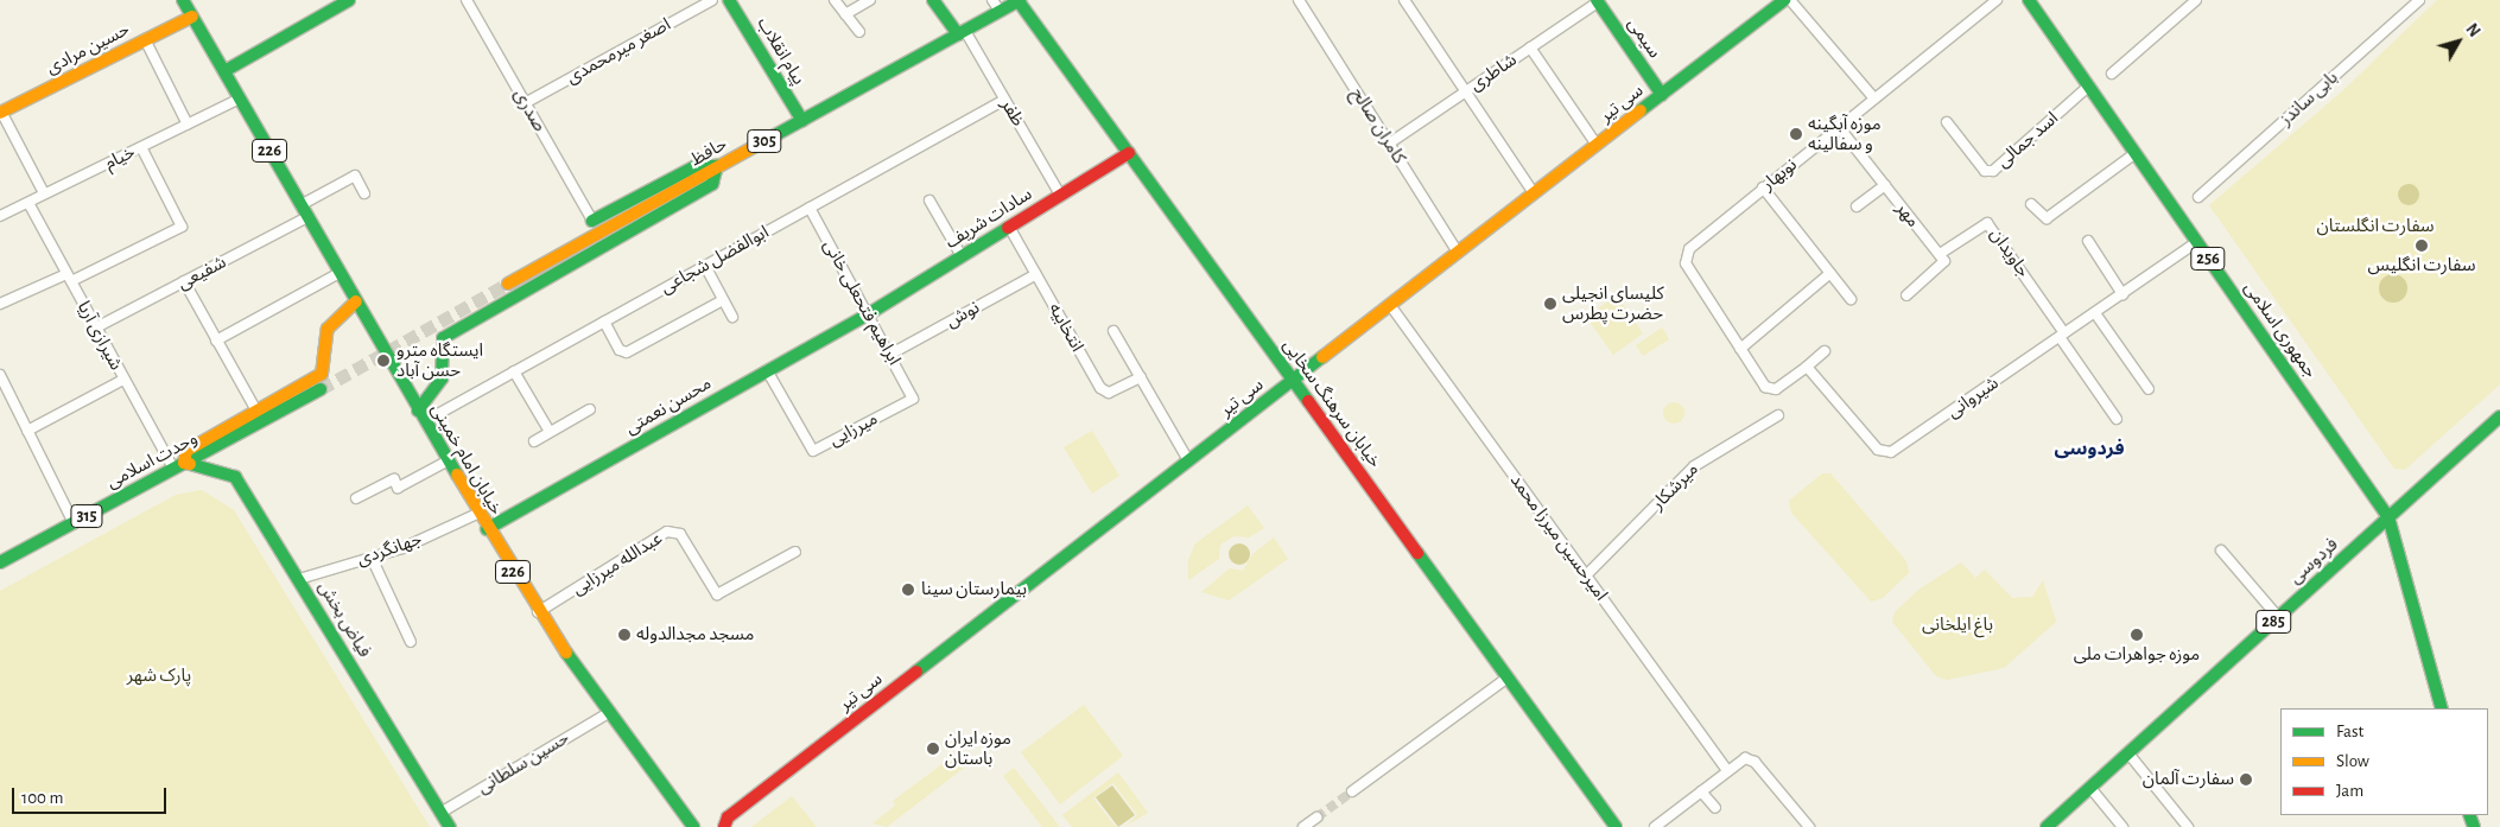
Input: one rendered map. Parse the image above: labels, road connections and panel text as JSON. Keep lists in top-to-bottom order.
{
  "streets": {
    "main road": [
      "سیمی",
      "حسین مرادی",
      "پیام انقلاب",
      "سی تیر",
      "305",
      "226",
      "حافظ",
      "سادات شریف",
      "256",
      "جمهوری اسلامی",
      "خیابان سرهنگ سخایی",
      "محسن نعمتی",
      "خیابان امام خمینی",
      "وحدت اسلامی",
      "315",
      "فردوسی",
      "فیاض بخش",
      "285"
    ],
    "street": [
      "اصغر میرمحمدی",
      "شاطری",
      "بابی ساندز",
      "صدری",
      "ظفر",
      "کامران صالح",
      "اسد جمالی",
      "خیام",
      "نوبهار",
      "مهر",
      "جاویدان",
      "ابوالفضل شجاعی",
      "شفیعی",
      "ابراهیم فتحعلی خانی",
      "نوش",
      "انتخابیه",
      "شیرازی آریا",
      "شیروانی",
      "میرزایی",
      "میرشکار",
      "امیرحسین میرزا محمد",
      "جهانگردی",
      "عبدالله میرزایی",
      "حسین سلطانی"
    ]
  },
  "crossings": [
    ["سیمی", "شاطری"],
    ["سیمی", "سی تیر"],
    ["حسین مرادی", "خیابان امام خمینی"],
    ["اصغر میرمحمدی", "صدری"],
    ["پیام انقلاب", "حافظ"],
    ["شاطری", "کامران صالح"],
    ["سی تیر", "کامران صالح"],
    ["سی تیر", "خیابان سرهنگ سخایی"],
    ["سی تیر", "امیرحسین میرزا محمد"],
    ["ظفر", "حافظ"],
    ["ظفر", "سادات شریف"],
    ["ظفر", "ابوالفضل شجاعی"],
    ["اسد جمالی", "جمهوری اسلامی"],
    ["حافظ", "خیابان سرهنگ سخایی"],
    ["خیام", "شیرازی آریا"],
    ["خیام", "خیابان امام خمینی"],
    ["نوبهار", "مهر"],
    ["نوبهار", "شیروانی"],
    ["مهر", "جاویدان"],
    ["سادات شریف", "ابراهیم فتحعلی خانی"],
    ["سادات شریف", "انتخابیه"],
    ["سادات شریف", "خیابان سرهنگ سخایی"],
    ["سادات شریف", "محسن نعمتی"],
    ["جاویدان", "شیروانی"],
    ["ابوالفضل شجاعی", "ابراهیم فتحعلی خانی"],
    ["ابوالفضل شجاعی", "خیابان امام خمینی"],
    ["شفیعی", "شیرازی آریا"],
    ["شفیعی", "خیابان امام خمینی"],
    ["ابراهیم فتحعلی خانی", "نوش"],
    ["ابراهیم فتحعلی خانی", "محسن نعمتی"],
    ["ابراهیم فتحعلی خانی", "میرزایی"],
    ["نوش", "انتخابیه"],
    ["جمهوری اسلامی", "شیروانی"],
    ["جمهوری اسلامی", "فردوسی"],
    ["شیرازی آریا", "وحدت اسلامی"],
    ["شیرازی آریا", "315"],
    ["شیرازی آریا", "فیاض بخش"],
    ["محسن نعمتی", "میرزایی"],
    ["محسن نعمتی", "خیابان امام خمینی"],
    ["خیابان امام خمینی", "315"],
    ["خیابان امام خمینی", "جهانگردی"],
    ["خیابان امام خمینی", "عبدالله میرزایی"],
    ["خیابان امام خمینی", "حسین سلطانی"],
    ["وحدت اسلامی", "315"],
    ["وحدت اسلامی", "فیاض بخش"],
    ["میرشکار", "امیرحسین میرزا محمد"],
    ["315", "فیاض بخش"],
    ["جهانگردی", "فیاض بخش"],
    ["فیاض بخش", "حسین سلطانی"]
  ],
  "districts": ["فردوسی"],
  "parks": ["سفارت انگلستان", "باغ ایلخانی", "پارک شهر"],
  "places": [
    "موزه آبگینه و سفالینه",
    "سفارت انگلیس",
    "کلیسای انجیلی حضرت پطرس",
    "ایستگاه مترو حسن آباد",
    "بیمارستان سینا",
    "مسجد مجدالدوله",
    "موزه جواهرات ملی",
    "موزه ایران باستان",
    "سفارت آلمان"
  ],
  "legend": ["Fast", "Slow", "Jam"],
  "scale_bar": "100 m",
  "north": "top right"
}
